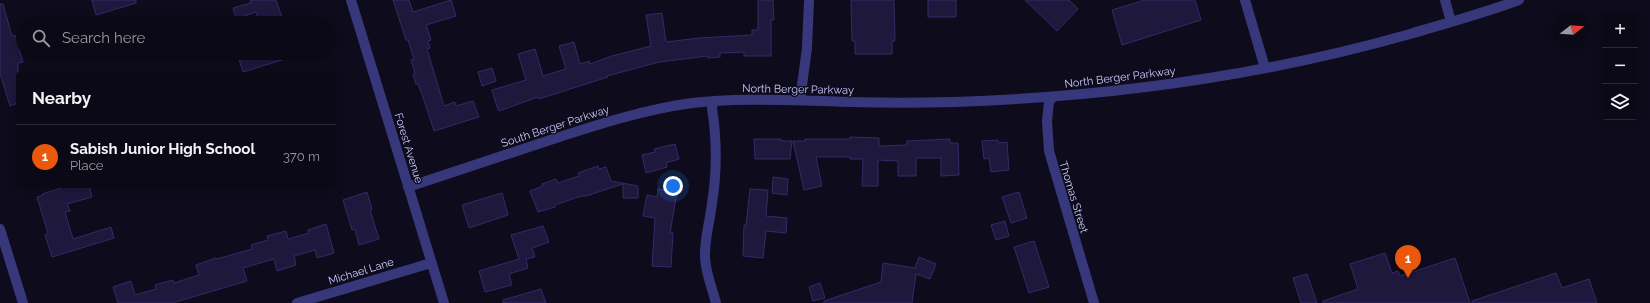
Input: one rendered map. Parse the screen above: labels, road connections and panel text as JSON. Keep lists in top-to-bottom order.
{
  "streets": {
    "street": [
      "North Berger Parkway",
      "South Berger Parkway",
      "Forest Avenue",
      "Thomas Street",
      "Michael Lane"
    ]
  },
  "crossings": [
    ["North Berger Parkway", "South Berger Parkway"],
    ["North Berger Parkway", "Thomas Street"],
    ["South Berger Parkway", "Forest Avenue"],
    ["Forest Avenue", "Michael Lane"]
  ],
  "north": "right",
  "page": {
    "map_buttons": ["+", "−"],
    "search": "Search here",
    "heading": "Nearby",
    "list": [
      {
        "mark": "1",
        "name": "Sabish Junior High School",
        "note": "Place",
        "value": "370 m"
      }
    ],
    "pins": "1"
  }
}
